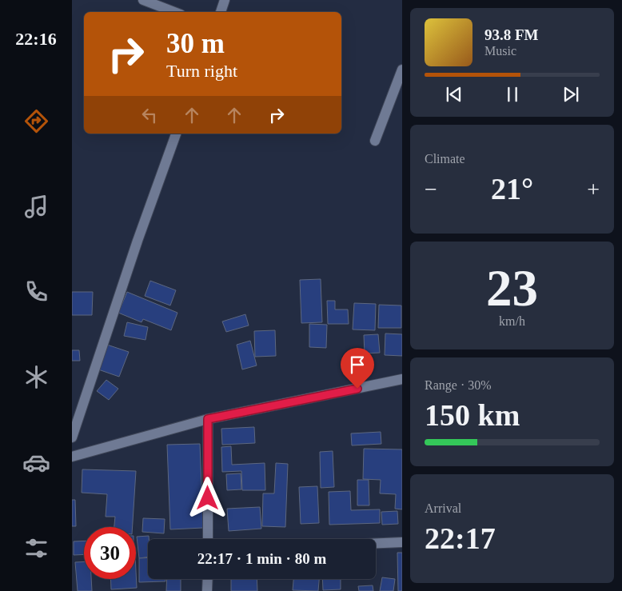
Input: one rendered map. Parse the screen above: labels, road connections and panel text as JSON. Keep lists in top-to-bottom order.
{
  "page": {
    "tabs": "22:16",
    "turn": ["30 m", "Turn right"],
    "song": ["93.8 FM", "Music"],
    "tile": [
      "Climate",
      ["23", "km/h"],
      ["Range · 30%", "150 km"],
      ["Arrival", "22:17"]
    ],
    "heat": ["−", "21°", "+"],
    "limit": "30",
    "trip": "22:17 · 1 min · 80 m"
  }
}
